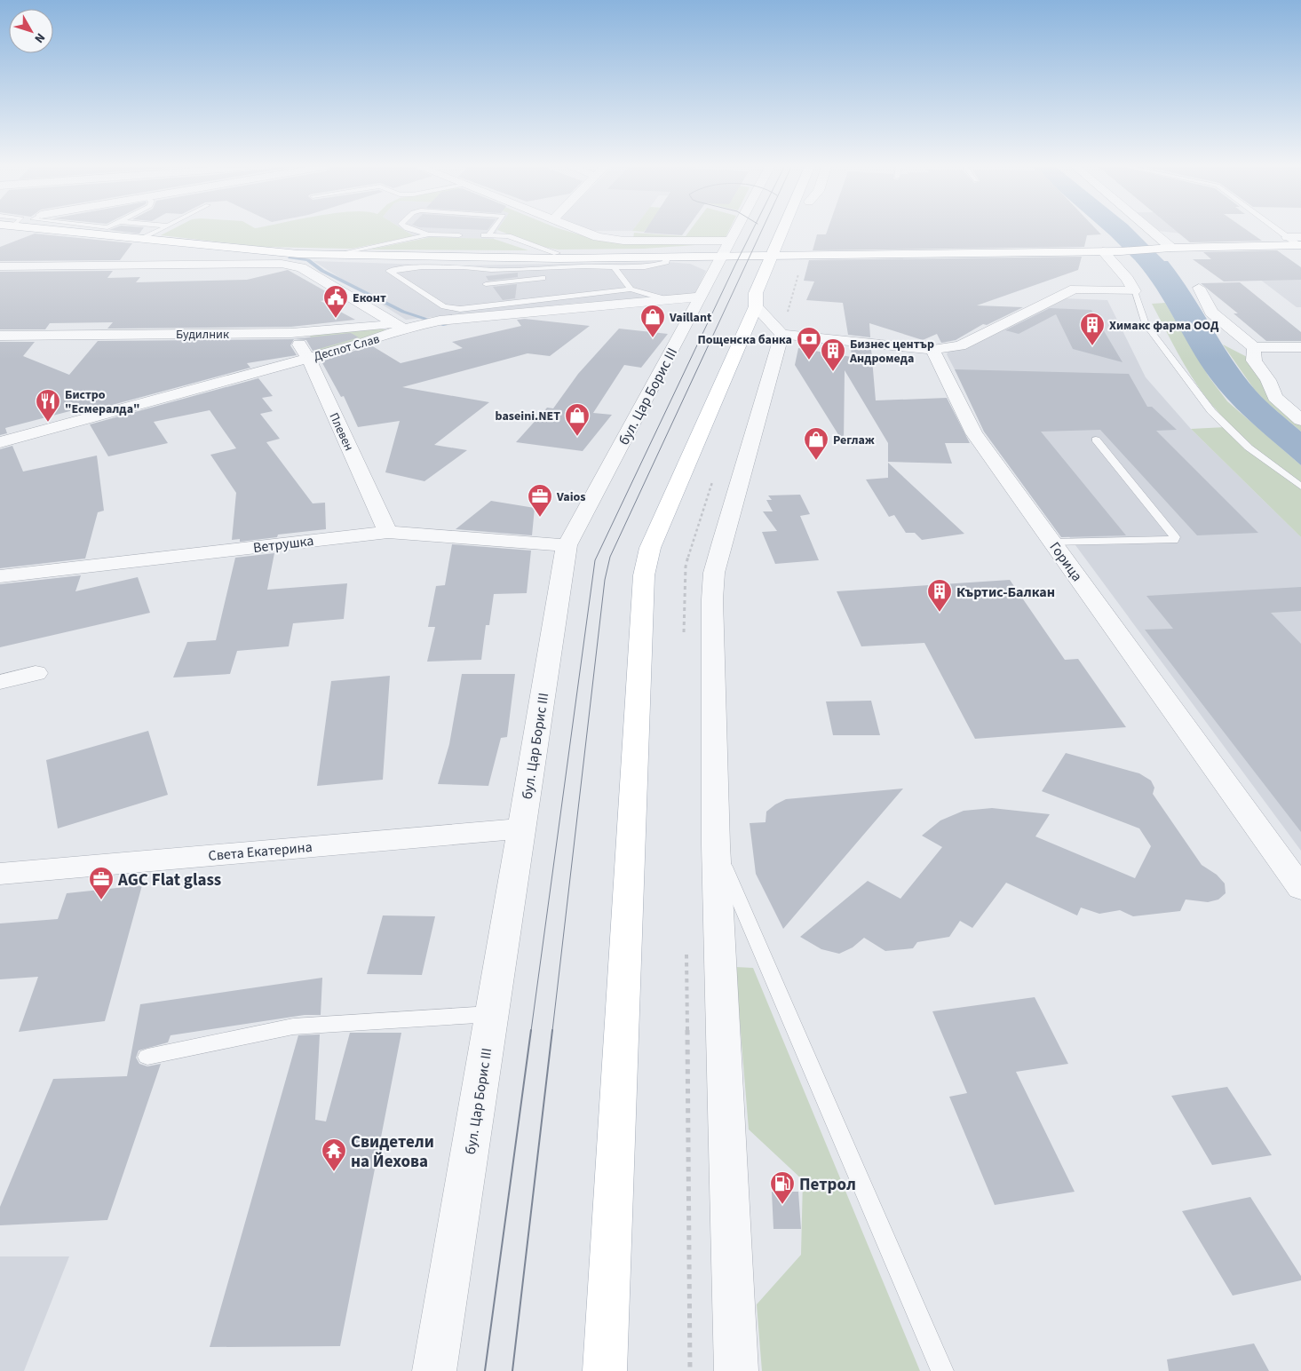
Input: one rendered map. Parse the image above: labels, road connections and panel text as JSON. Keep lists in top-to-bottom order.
{
  "streets": {
    "street": [
      "Будилник",
      "Деспот Слав",
      "бул. Цар Борис III",
      "Плевен",
      "Ветрушка",
      "Горица",
      "Света Екатерина"
    ]
  },
  "crossings": [
    ["Будилник", "Деспот Слав"],
    ["Будилник", "Плевен"],
    ["Деспот Слав", "бул. Цар Борис III"],
    ["Деспот Слав", "Плевен"],
    ["бул. Цар Борис III", "Ветрушка"],
    ["бул. Цар Борис III", "Света Екатерина"],
    ["Плевен", "Ветрушка"]
  ],
  "places": {
    "public building": ["Еконт"],
    "shop": ["Vaillant", "baseini.NET", "Реглаж"],
    "building": ["Химакс фарма ООД", "Бизнес център Андромеда", "Къртис-Балкан"],
    "bank": ["Пощенска банка"],
    "restaurant": ["Бистро \"Есмералда\""],
    "office": ["Vaios", "AGC Flat glass"],
    "temple": ["Свидетели на Йехова"],
    "fuel station": ["Петрол"]
  },
  "north": "bottom right"
}
